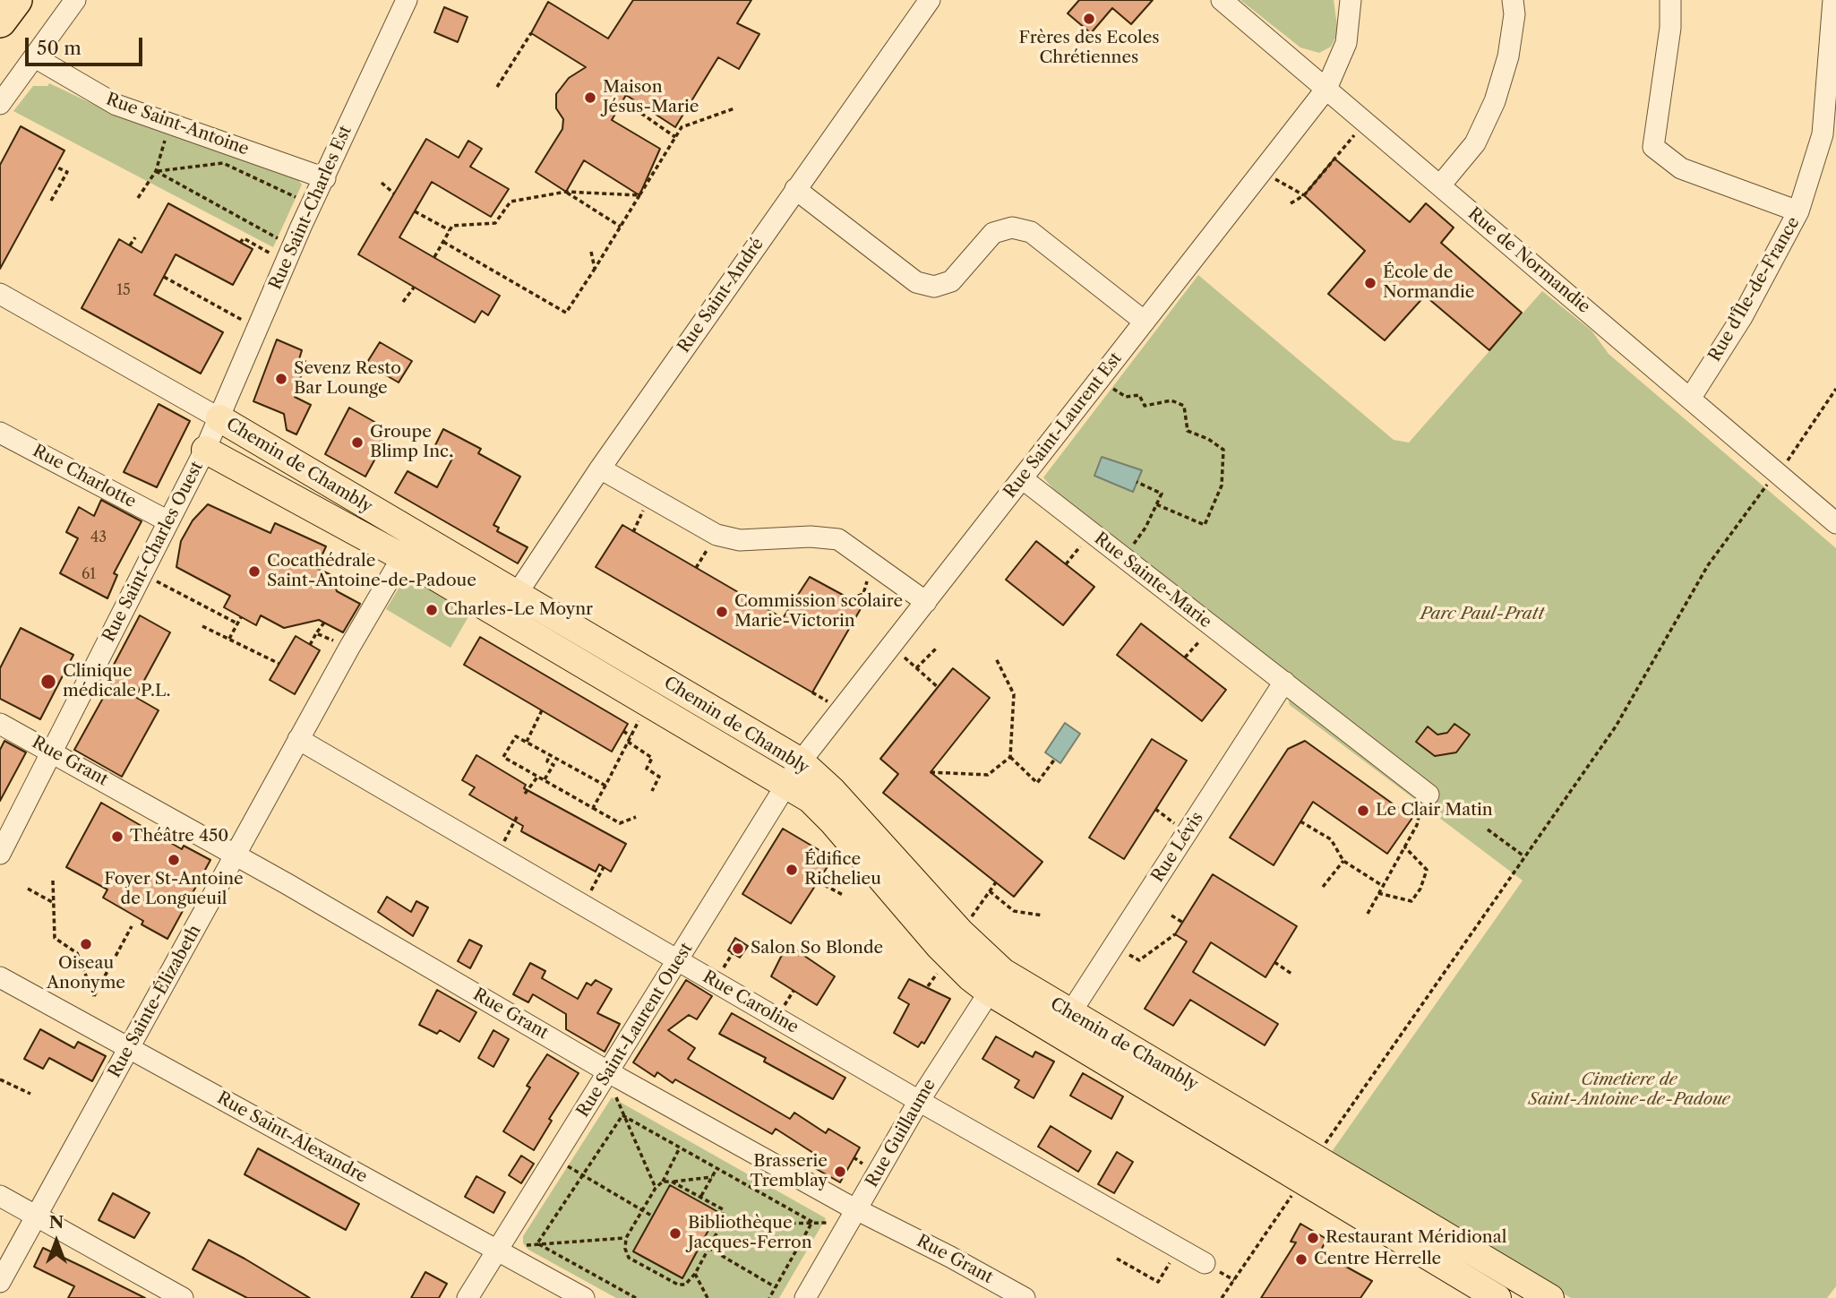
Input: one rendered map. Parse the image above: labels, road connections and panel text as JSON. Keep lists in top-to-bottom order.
{
  "streets": {
    "main road": ["Chemin de Chambly"],
    "street": [
      "Rue Saint-Antoine",
      "Rue Saint-Charles Est",
      "Rue de Normandie",
      "Rue d'Île-de-France",
      "Rue Saint-André",
      "Rue Saint-Laurent Est",
      "Rue Charlotte",
      "Rue Saint-Charles Ouest",
      "Rue Sainte-Marie",
      "Rue Grant",
      "Rue Lévis",
      "Rue Sainte-Élizabeth",
      "Rue Caroline",
      "Rue Saint-Laurent Ouest",
      "Rue Guillaume",
      "Rue Saint-Alexandre"
    ]
  },
  "crossings": [
    ["Rue Saint-Antoine", "Rue Saint-Charles Est"],
    ["Rue Saint-Charles Est", "Chemin de Chambly"],
    ["Rue Saint-Charles Est", "Rue Saint-Charles Ouest"],
    ["Rue de Normandie", "Rue d'Île-de-France"],
    ["Rue de Normandie", "Rue Saint-Laurent Est"],
    ["Rue Saint-André", "Chemin de Chambly"],
    ["Rue Saint-Laurent Est", "Chemin de Chambly"],
    ["Rue Saint-Laurent Est", "Rue Sainte-Marie"],
    ["Rue Saint-Laurent Est", "Rue Saint-Laurent Ouest"],
    ["Chemin de Chambly", "Rue Saint-Charles Ouest"],
    ["Chemin de Chambly", "Rue Lévis"],
    ["Chemin de Chambly", "Rue Sainte-Élizabeth"],
    ["Chemin de Chambly", "Rue Saint-Laurent Ouest"],
    ["Chemin de Chambly", "Rue Guillaume"],
    ["Rue Charlotte", "Rue Saint-Charles Ouest"],
    ["Rue Saint-Charles Ouest", "Rue Grant"],
    ["Rue Sainte-Marie", "Rue Lévis"],
    ["Rue Grant", "Rue Sainte-Élizabeth"],
    ["Rue Grant", "Rue Saint-Laurent Ouest"],
    ["Rue Grant", "Rue Guillaume"],
    ["Rue Sainte-Élizabeth", "Rue Caroline"],
    ["Rue Sainte-Élizabeth", "Rue Saint-Alexandre"],
    ["Rue Caroline", "Rue Saint-Laurent Ouest"],
    ["Rue Caroline", "Rue Guillaume"],
    ["Rue Saint-Laurent Ouest", "Rue Saint-Alexandre"]
  ],
  "parks": ["Parc Paul-Pratt", "Cimetiere de Saint-Antoine-de-Padoue"],
  "places": [
    "Frères des Ecoles Chrétiennes",
    "Maison Jésus-Marie",
    "École de Normandie",
    "Sevenz Resto Bar Lounge",
    "Groupe Blimp Inc.",
    "Cocathédrale Saint-Antoine-de-Padoue",
    "Charles-Le Moynr",
    "Commission scolaire Marie-Victorin",
    "Clinique médicale P.L.",
    "Le Clair Matin",
    "Théâtre 450",
    "Foyer St-Antoine de Longueuil",
    "Édifice Richelieu",
    "Oiseau Anonyme",
    "Salon So Blonde",
    "Brasserie Tremblay",
    "Bibliothèque Jacques-Ferron",
    "Restaurant Méridional",
    "Centre Herrelle"
  ],
  "house_numbers": ["15", "43", "61"],
  "scale_bar": "50 m",
  "north": "top"
}
